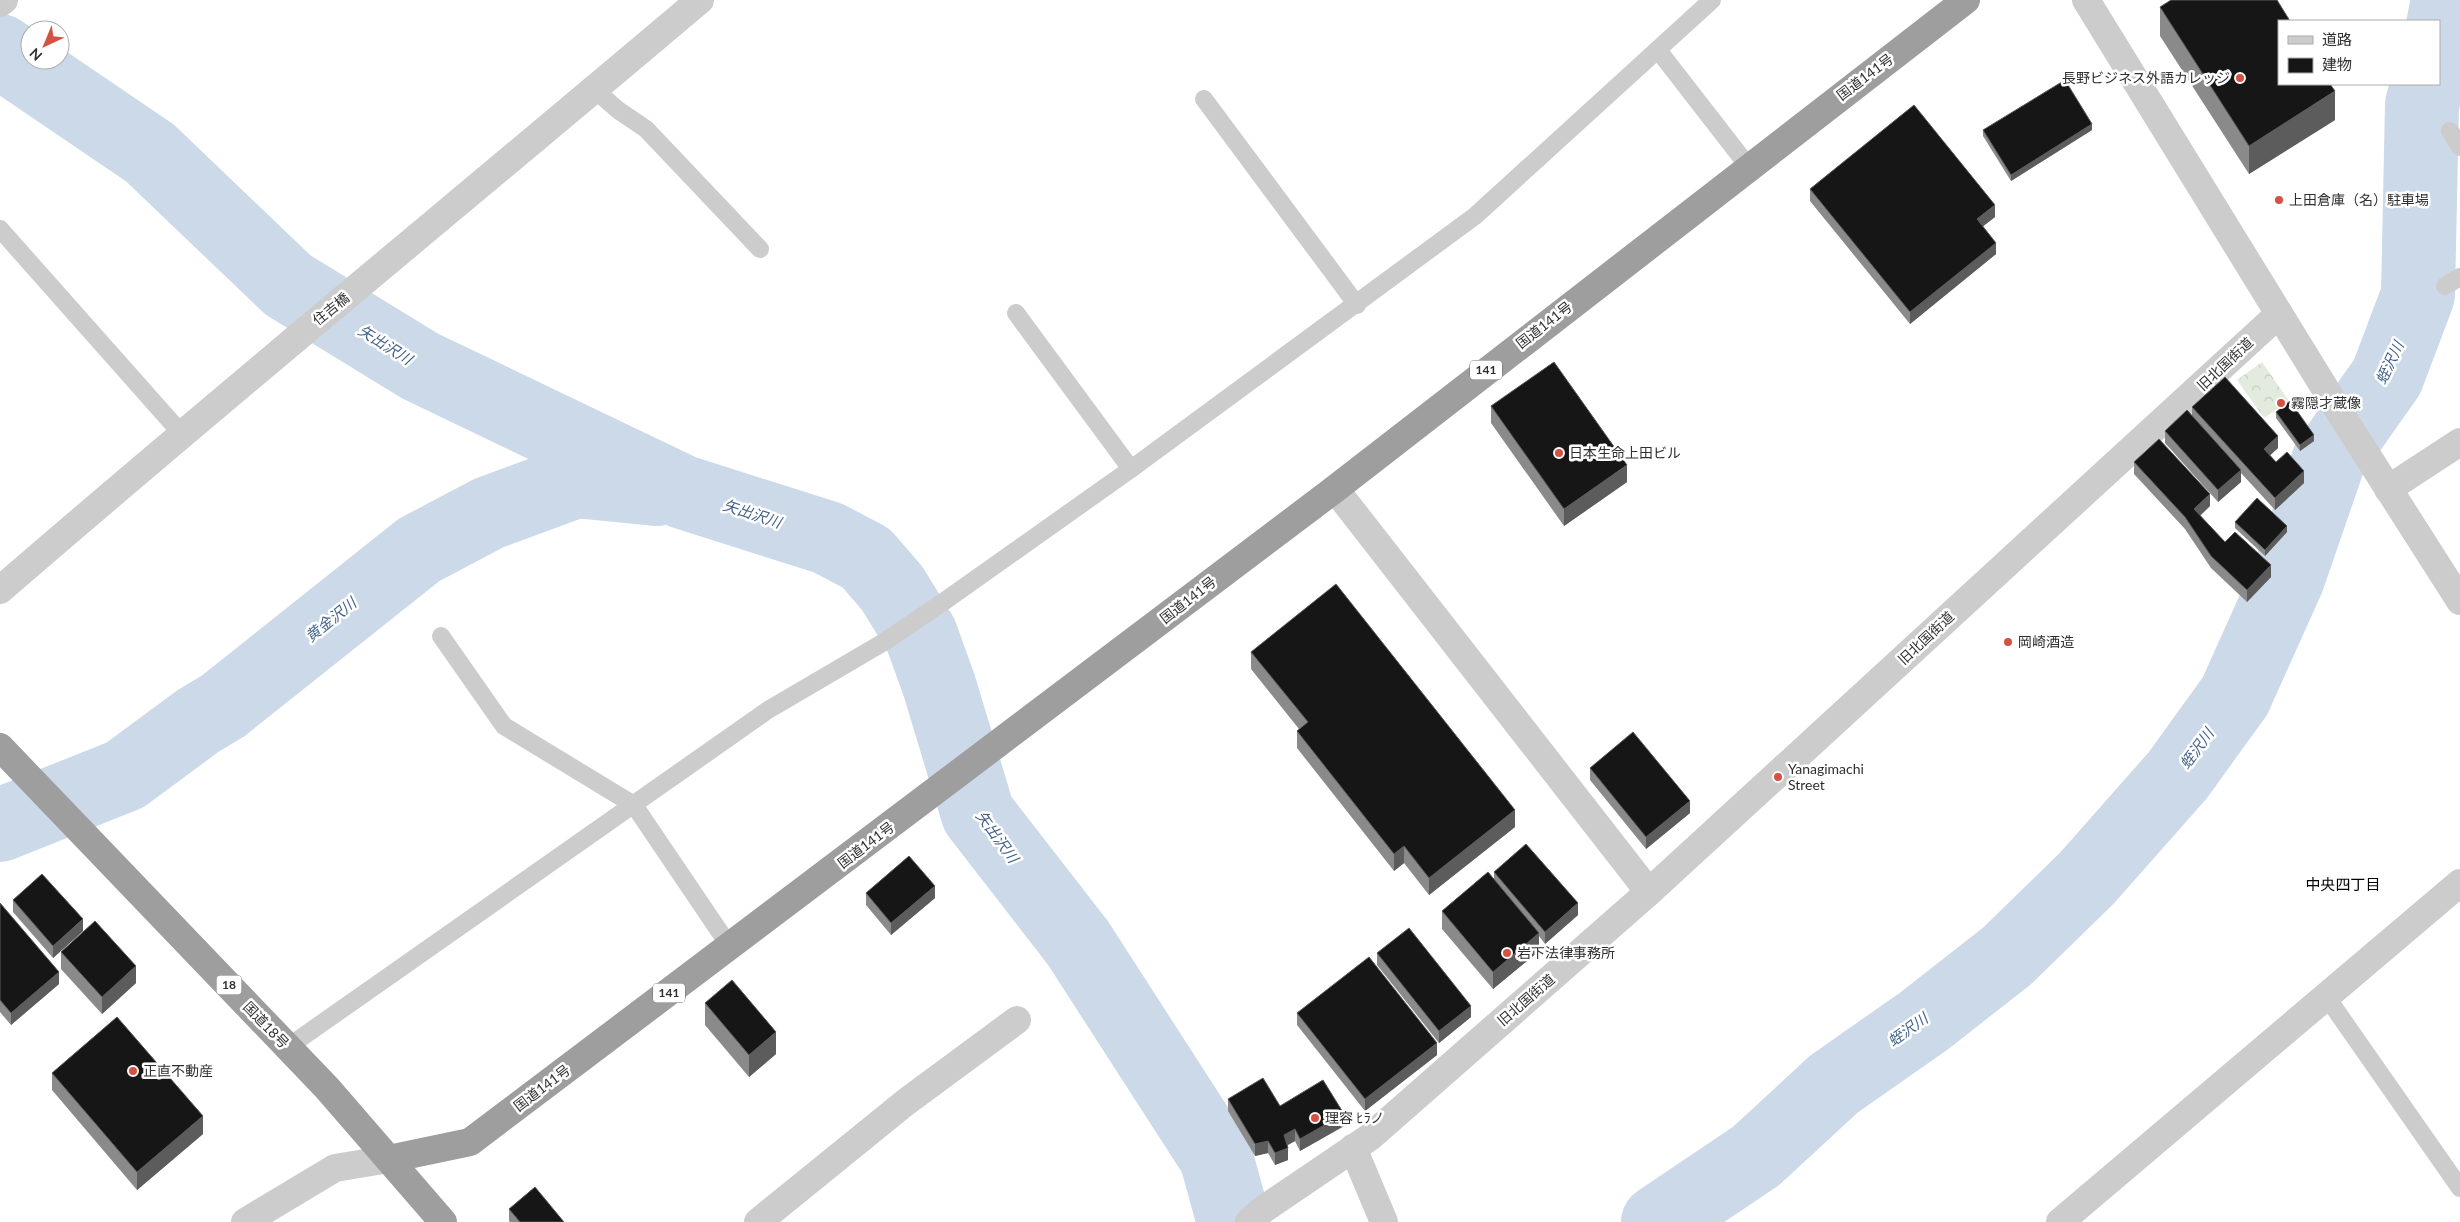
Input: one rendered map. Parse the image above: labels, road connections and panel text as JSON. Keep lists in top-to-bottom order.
{
  "streets": {
    "highway": [
      "国道141号",
      "141",
      "18",
      "国道18号"
    ],
    "street": ["住吉橋", "旧北国街道"]
  },
  "crossings": [
    ["国道141号", "国道18号"]
  ],
  "districts": ["中央四丁目"],
  "water": ["矢出沢川", "蛭沢川", "黄金沢川"],
  "places": [
    "長野ビジネス外語カレッジ",
    "上田倉庫（名）駐車場",
    "霧隠才蔵像",
    "日本生命上田ビル",
    "岡崎酒造",
    "Yanagimachi Street",
    "岩下法律事務所",
    "正直不動産",
    "理容 ﾋﾗノ"
  ],
  "legend": ["道路", "建物"],
  "north": "bottom left"
}
